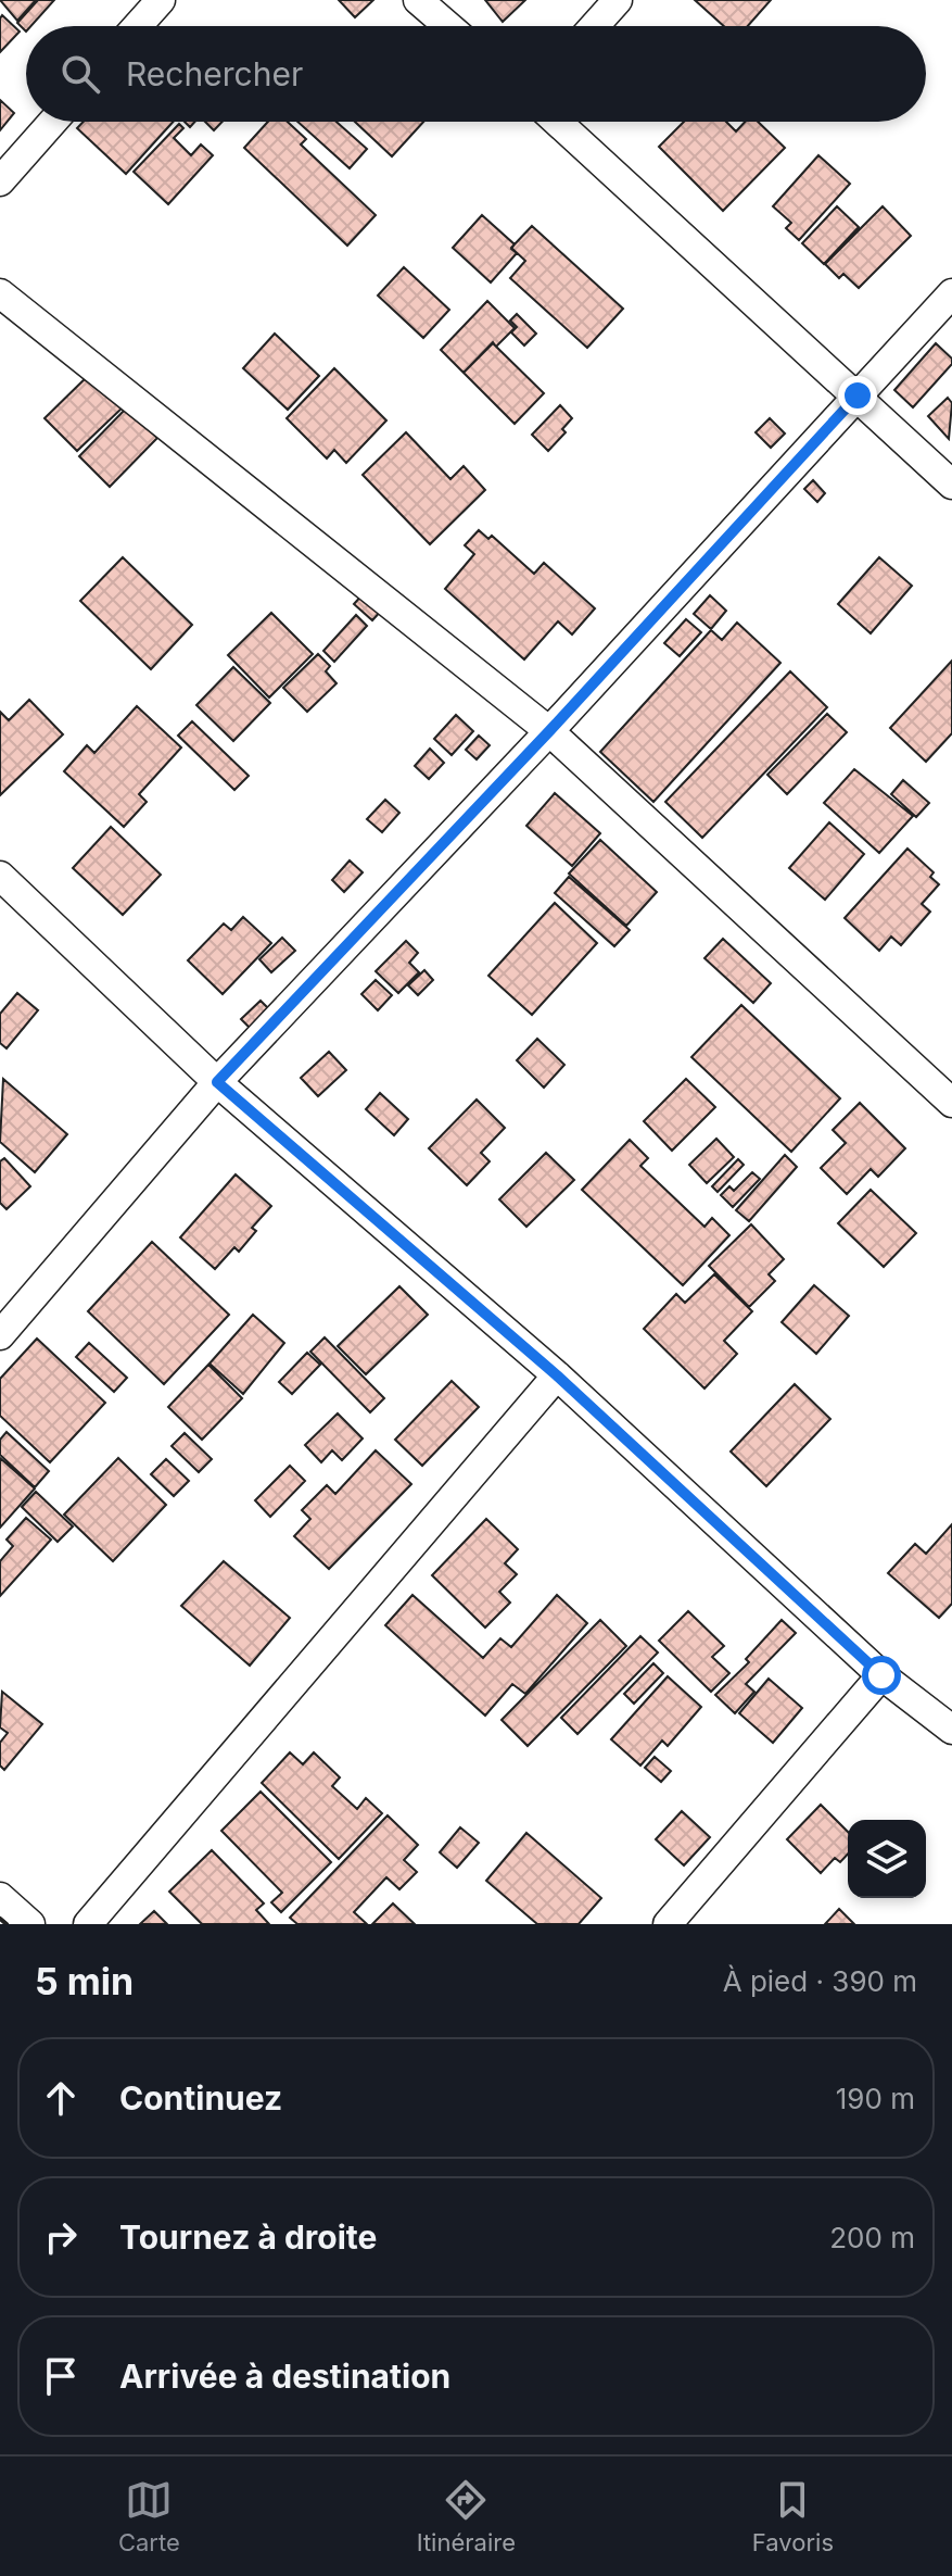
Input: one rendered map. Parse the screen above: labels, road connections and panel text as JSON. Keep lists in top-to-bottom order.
{
  "page": {
    "search": "Rechercher",
    "heading": ["5 min", "À pied · 390 m"],
    "list": [
      ["Continuez", "190 m"],
      ["Tournez à droite", "200 m"],
      "Arrivée à destination"
    ],
    "nav": ["Carte", "Itinéraire", "Favoris"]
  }
}
